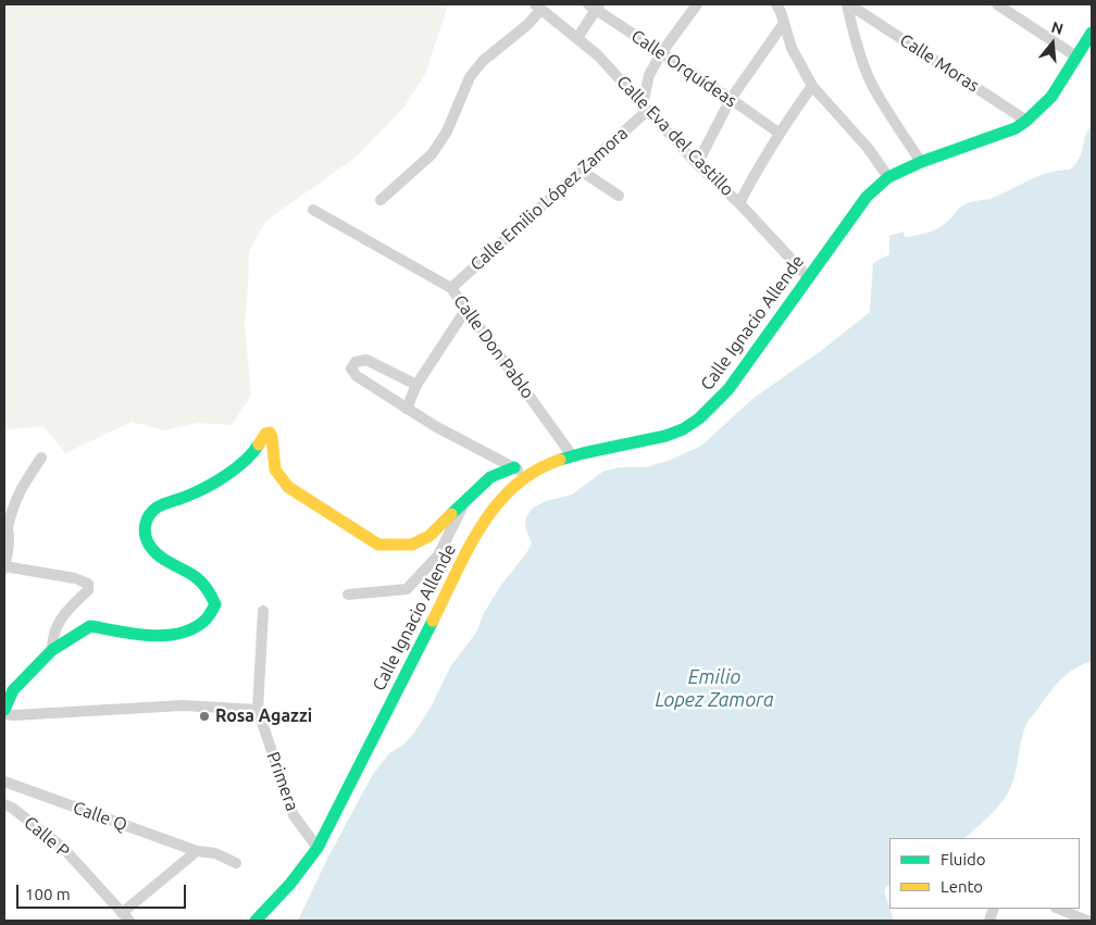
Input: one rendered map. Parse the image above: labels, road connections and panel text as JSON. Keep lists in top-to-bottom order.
{
  "streets": {
    "street": [
      "Calle Moras",
      "Calle Orquídeas",
      "Calle Eva del Castillo",
      "Calle Emilio López Zamora",
      "Calle Ignacio Allende",
      "Calle Don Pablo",
      "Primera",
      "Calle Q",
      "Calle P"
    ]
  },
  "crossings": [
    ["Calle Moras", "Calle Ignacio Allende"],
    ["Calle Eva del Castillo", "Calle Emilio López Zamora"],
    ["Calle Eva del Castillo", "Calle Ignacio Allende"],
    ["Calle Emilio López Zamora", "Calle Don Pablo"],
    ["Calle Ignacio Allende", "Calle Don Pablo"],
    ["Calle Ignacio Allende", "Primera"]
  ],
  "water": ["Emilio Lopez Zamora"],
  "places": ["Rosa Agazzi"],
  "legend": ["Fluido", "Lento"],
  "scale_bar": "100 m",
  "north": "top"
}
